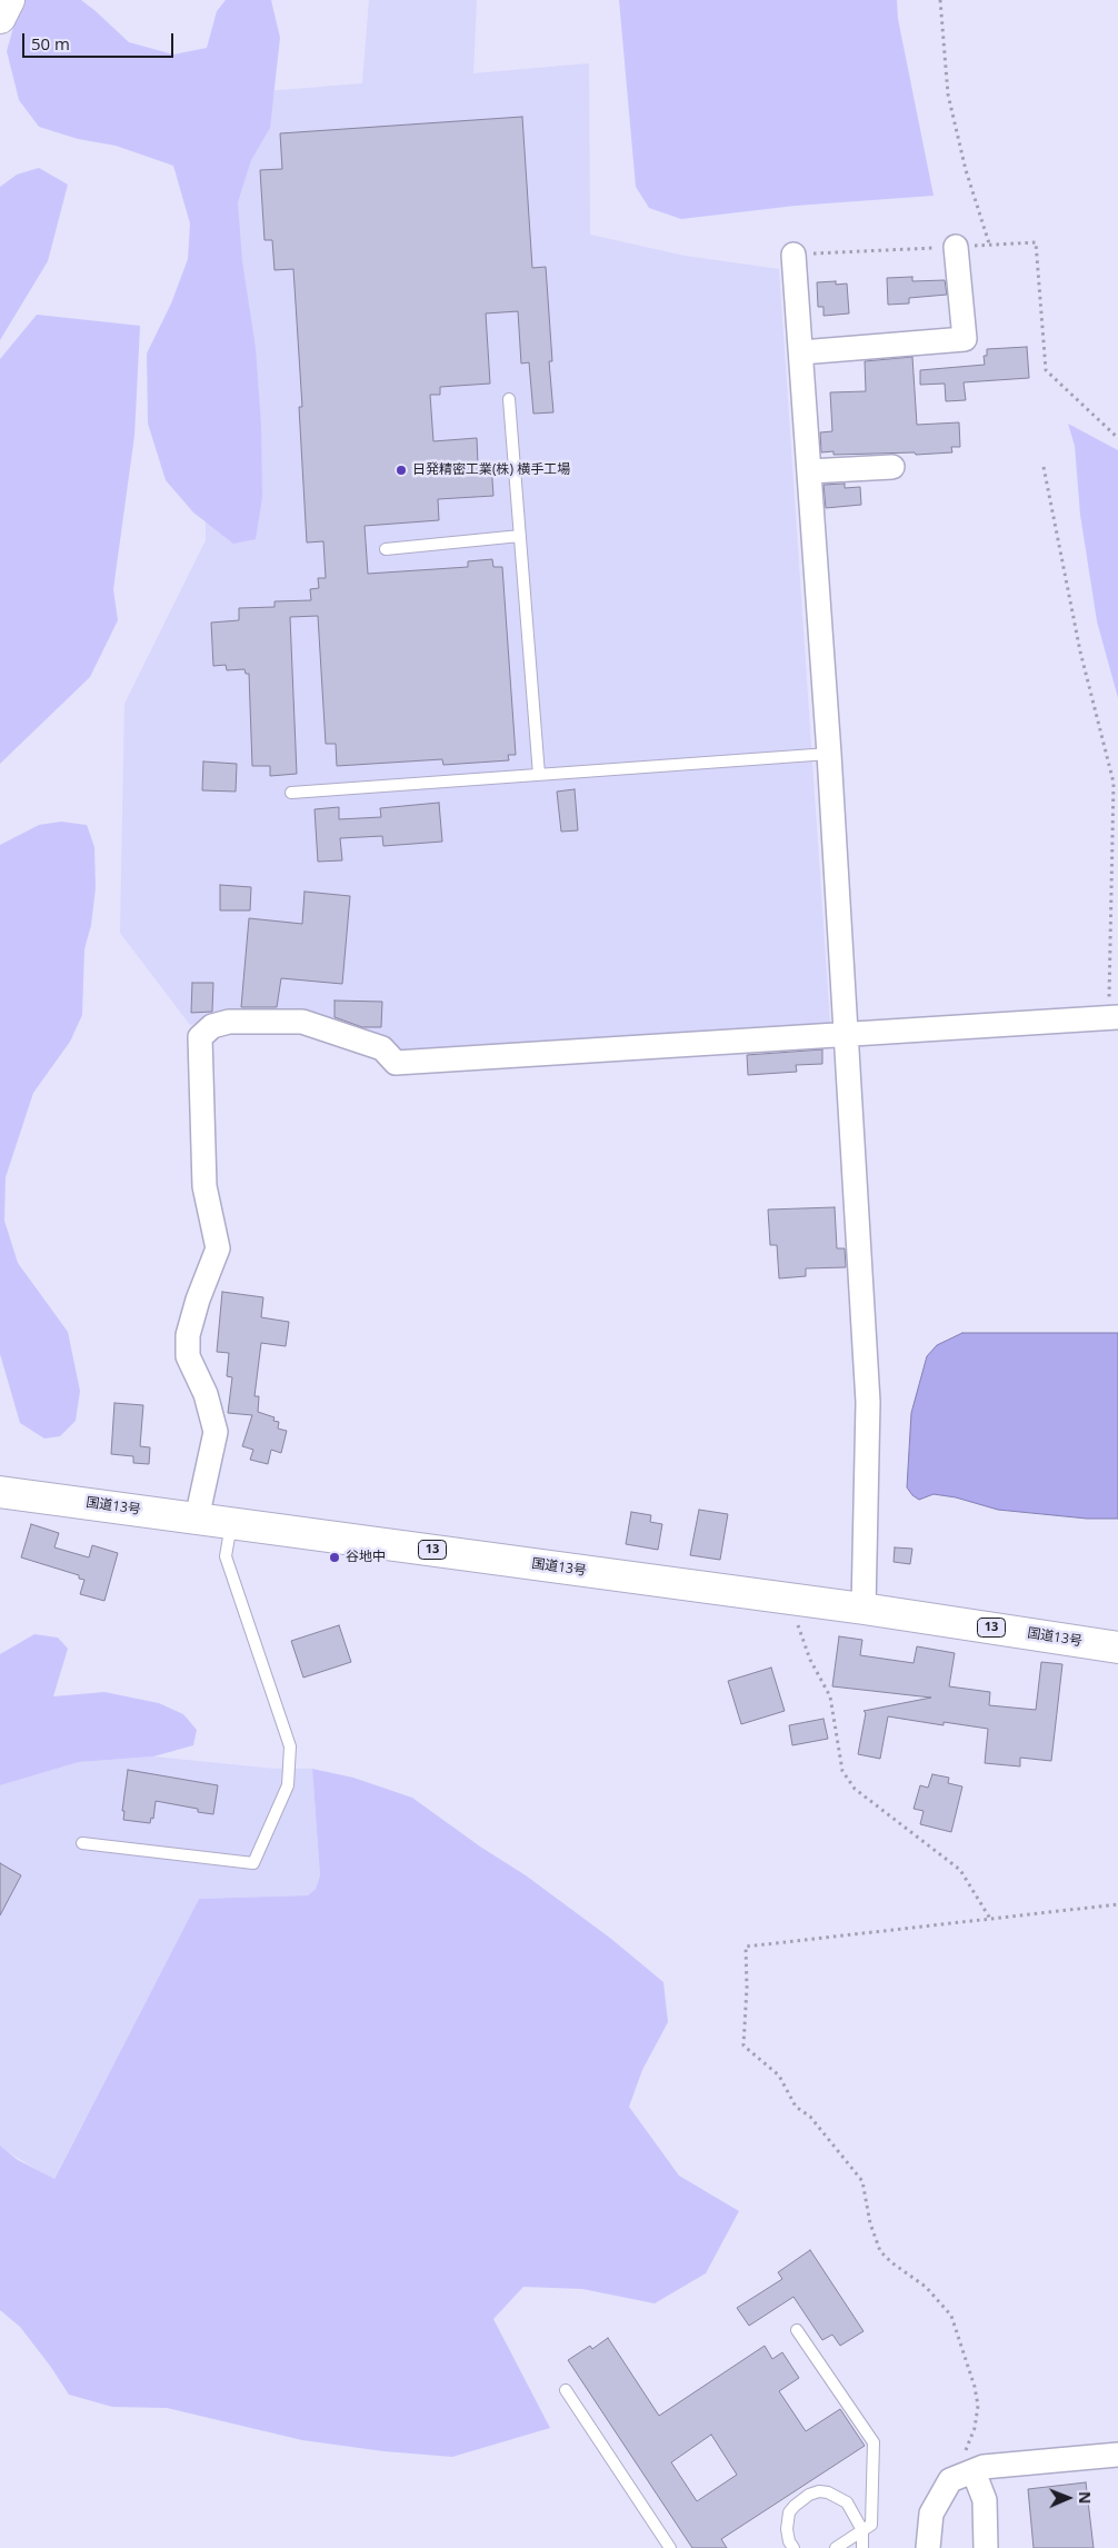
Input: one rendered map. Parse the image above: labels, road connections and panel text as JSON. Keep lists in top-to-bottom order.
{
  "streets": {
    "main road": ["国道13号", "13"]
  },
  "places": ["日発精密工業(株) 横手工場", "谷地中"],
  "scale_bar": "50 m",
  "north": "right"
}
